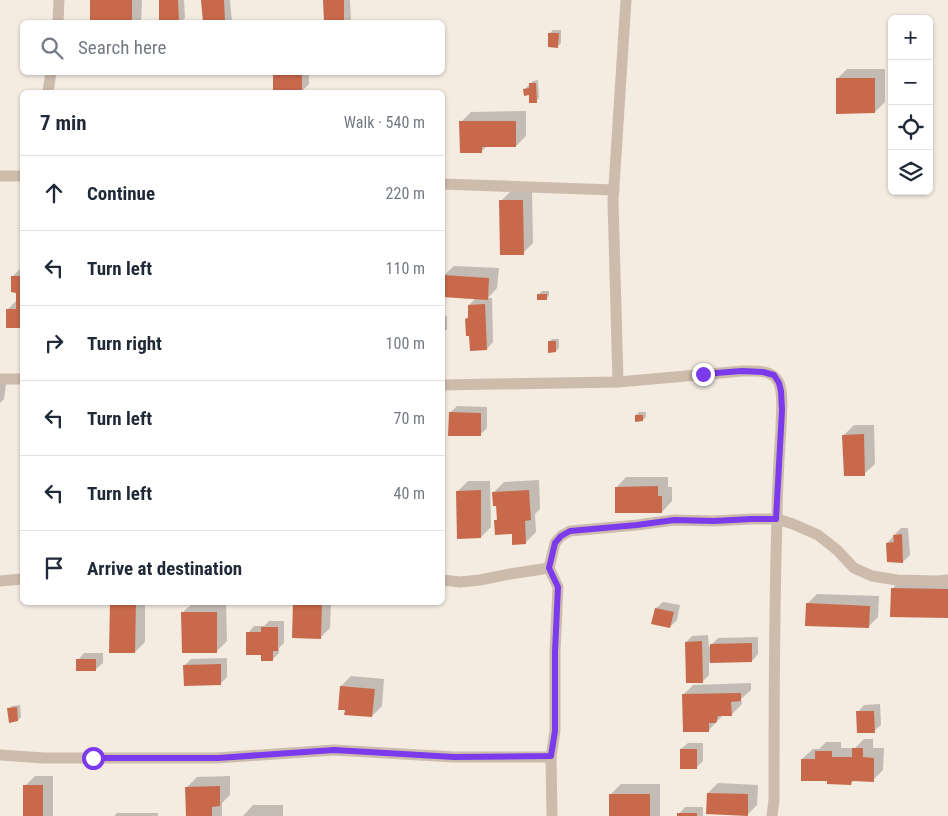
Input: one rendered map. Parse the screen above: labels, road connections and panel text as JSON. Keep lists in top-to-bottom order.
{
  "page": {
    "map_buttons": ["+", "−"],
    "search": "Search here",
    "heading": ["7 min", "Walk · 540 m"],
    "list": [
      ["Continue", "220 m"],
      ["Turn left", "110 m"],
      ["Turn right", "100 m"],
      ["Turn left", "70 m"],
      ["Turn left", "40 m"],
      "Arrive at destination"
    ]
  }
}
